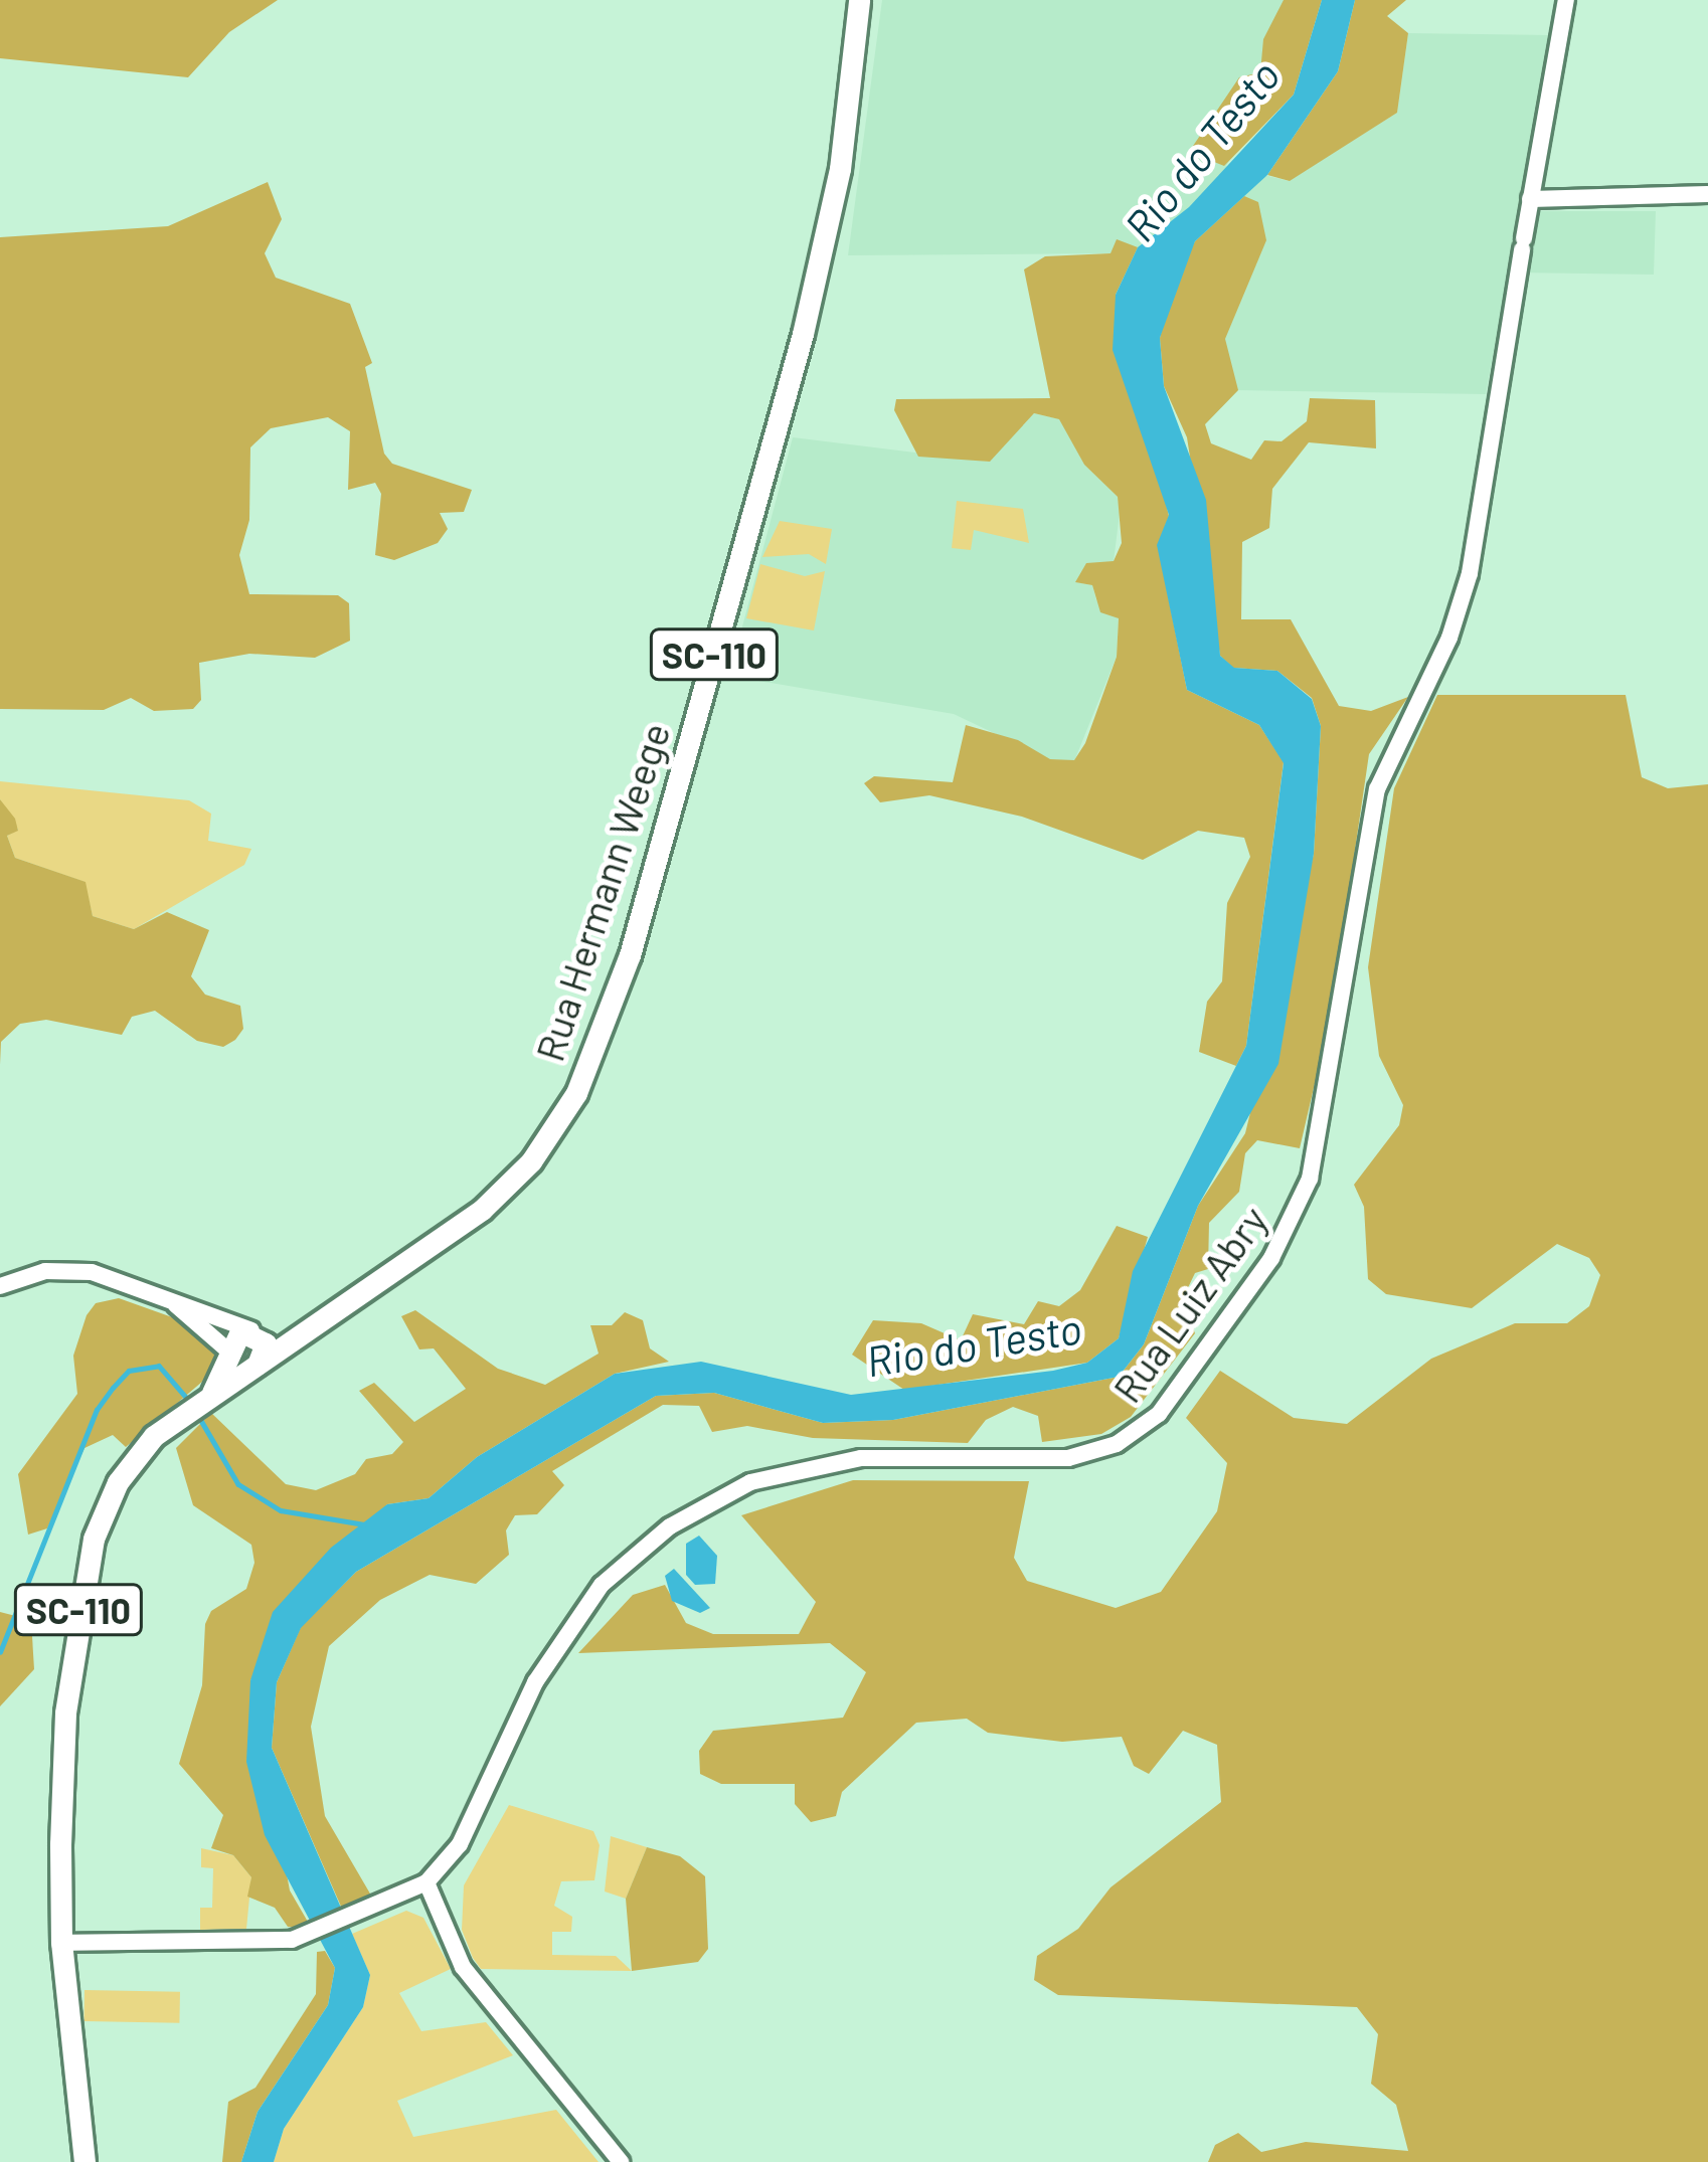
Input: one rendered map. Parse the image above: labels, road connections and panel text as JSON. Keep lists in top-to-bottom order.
{
  "streets": {
    "main road": ["SC-110", "Rua Hermann Weege"],
    "street": ["Rua Luiz Abry"]
  },
  "crossings": [
    ["SC-110", "Rua Hermann Weege"]
  ],
  "water": ["Rio do Testo"]
}
